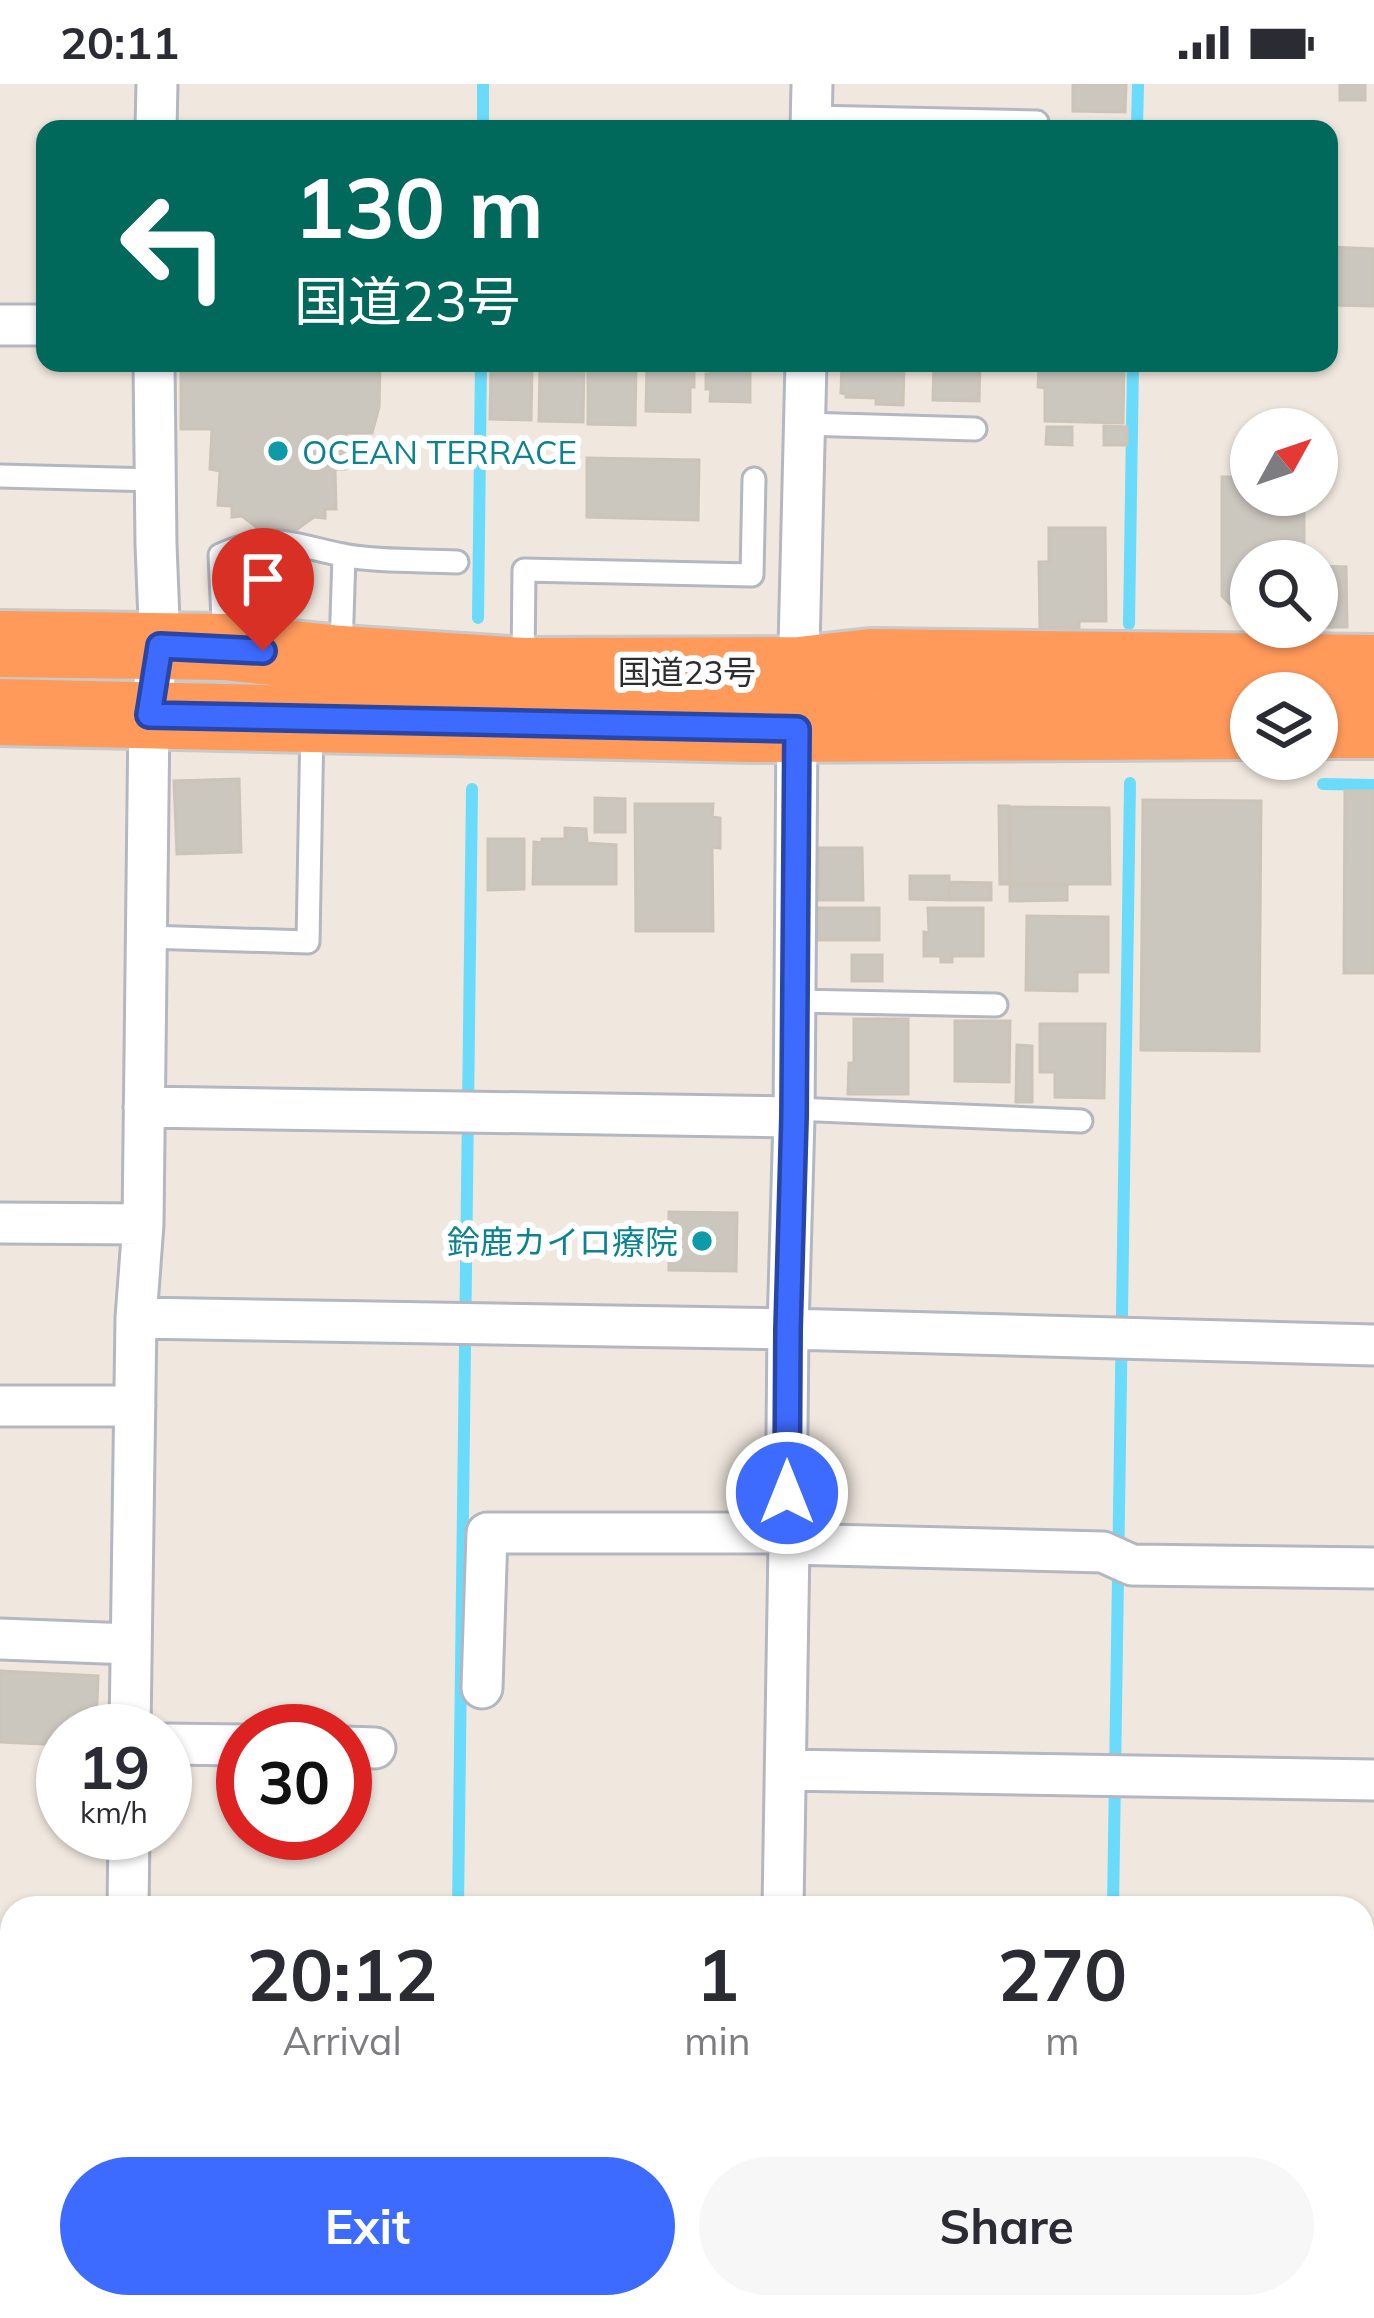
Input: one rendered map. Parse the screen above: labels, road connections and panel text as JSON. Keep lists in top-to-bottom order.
{
  "streets": {
    "highway": ["国道23号"]
  },
  "places": ["OCEAN TERRACE", "鈴鹿カイロ療院"],
  "north": "top right",
  "page": {
    "status": "20:11",
    "turn": ["130 m", "国道23号"],
    "speed": "19 km/h",
    "limit": "30",
    "eta": [
      "20:12",
      "Arrival",
      "1",
      "min",
      "270",
      "m"
    ],
    "buttons": ["Exit", "Share"]
  }
}
